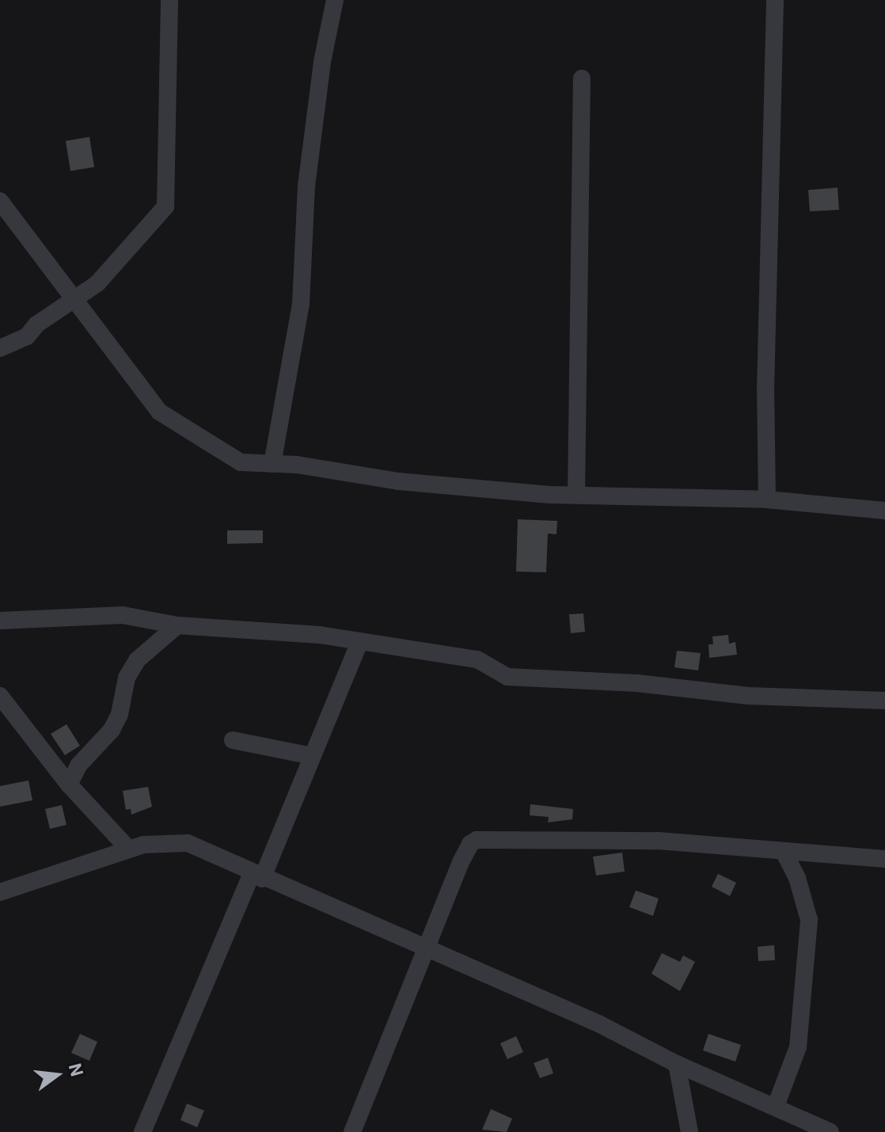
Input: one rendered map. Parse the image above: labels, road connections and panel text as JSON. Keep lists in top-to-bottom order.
{
  "north": "right"
}
